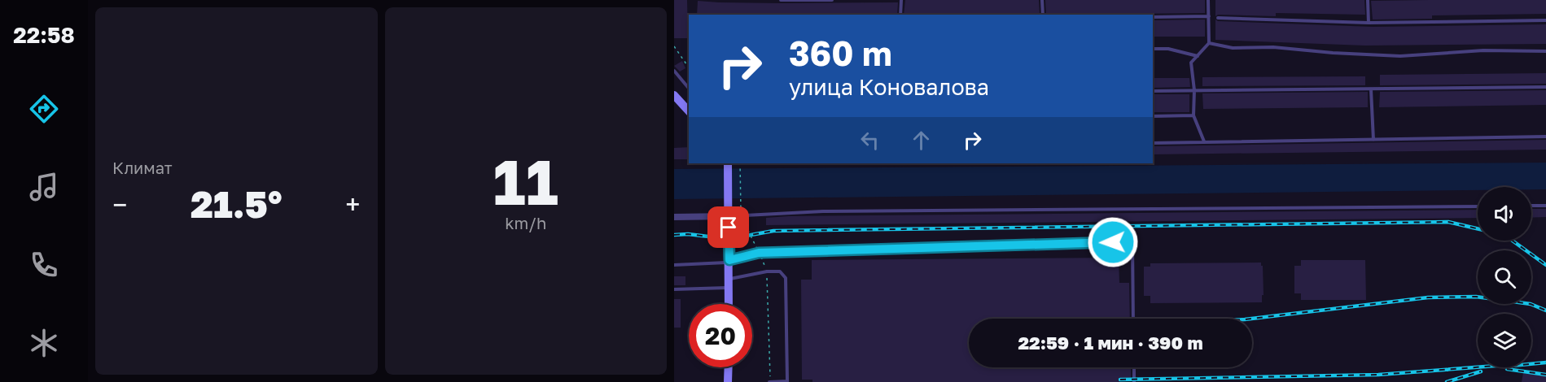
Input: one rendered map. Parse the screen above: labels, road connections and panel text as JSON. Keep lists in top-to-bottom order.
{
  "page": {
    "tabs": "22:58",
    "tile": [
      "Климат",
      ["11", "km/h"]
    ],
    "turn": ["360 m", "улица Коновалова"],
    "heat": ["−", "21.5°", "+"],
    "limit": "20",
    "trip": "22:59 · 1 мин · 390 m"
  }
}
